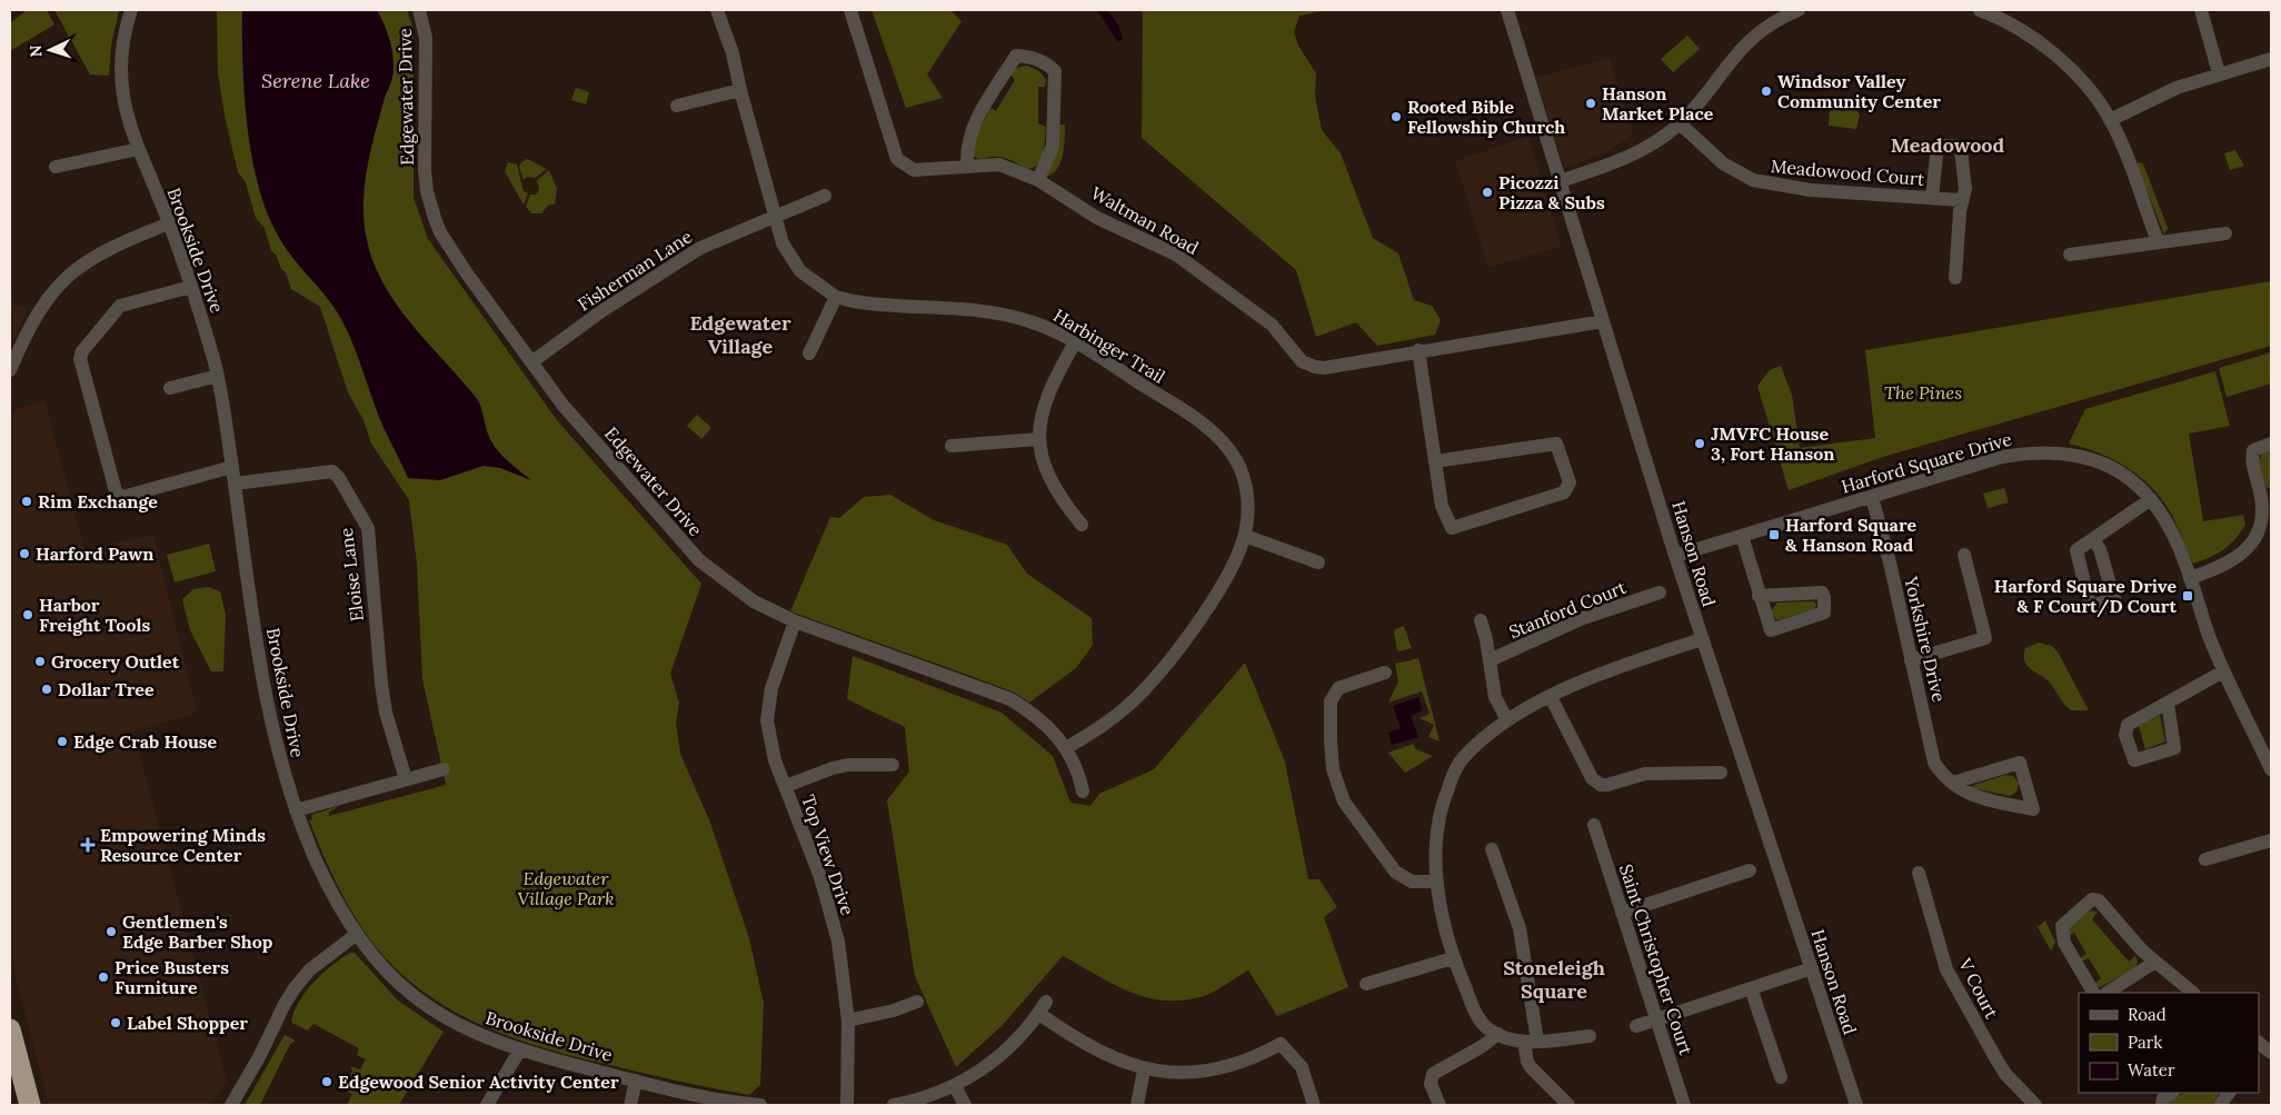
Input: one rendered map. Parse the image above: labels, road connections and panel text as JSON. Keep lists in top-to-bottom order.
{
  "streets": {
    "street": [
      "Edgewater Drive",
      "Meadowood Court",
      "Waltman Road",
      "Brookside Drive",
      "Fisherman Lane",
      "Harbinger Trail",
      "Harford Square Drive",
      "Hanson Road",
      "Eloise Lane",
      "Stanford Court",
      "Yorkshire Drive",
      "Top View Drive",
      "Saint Christopher Court",
      "V Court"
    ]
  },
  "crossings": [
    ["Edgewater Drive", "Fisherman Lane"],
    ["Edgewater Drive", "Harbinger Trail"],
    ["Edgewater Drive", "Top View Drive"],
    ["Waltman Road", "Hanson Road"],
    ["Brookside Drive", "Eloise Lane"],
    ["Fisherman Lane", "Harbinger Trail"],
    ["Harford Square Drive", "Hanson Road"],
    ["Harford Square Drive", "Yorkshire Drive"]
  ],
  "districts": ["Meadowood", "Edgewater Village", "Stoneleigh Square"],
  "water": ["Serene Lake"],
  "parks": ["The Pines", "Edgewater Village Park"],
  "places": {
    "other": [
      "Windsor Valley Community Center",
      "Hanson Market Place",
      "Rooted Bible Fellowship Church",
      "Picozzi Pizza & Subs",
      "JMVFC House 3, Fort Hanson",
      "Rim Exchange",
      "Harford Pawn",
      "Harbor Freight Tools",
      "Grocery Outlet",
      "Dollar Tree",
      "Edge Crab House",
      "Gentlemen's Edge Barber Shop",
      "Price Busters Furniture",
      "Label Shopper",
      "Edgewood Senior Activity Center"
    ],
    "transit": ["Harford Square & Hanson Road", "Harford Square Drive & F Court/D Court"],
    "health": ["Empowering Minds Resource Center"]
  },
  "legend": ["Road", "Park", "Water"],
  "north": "left"
}
